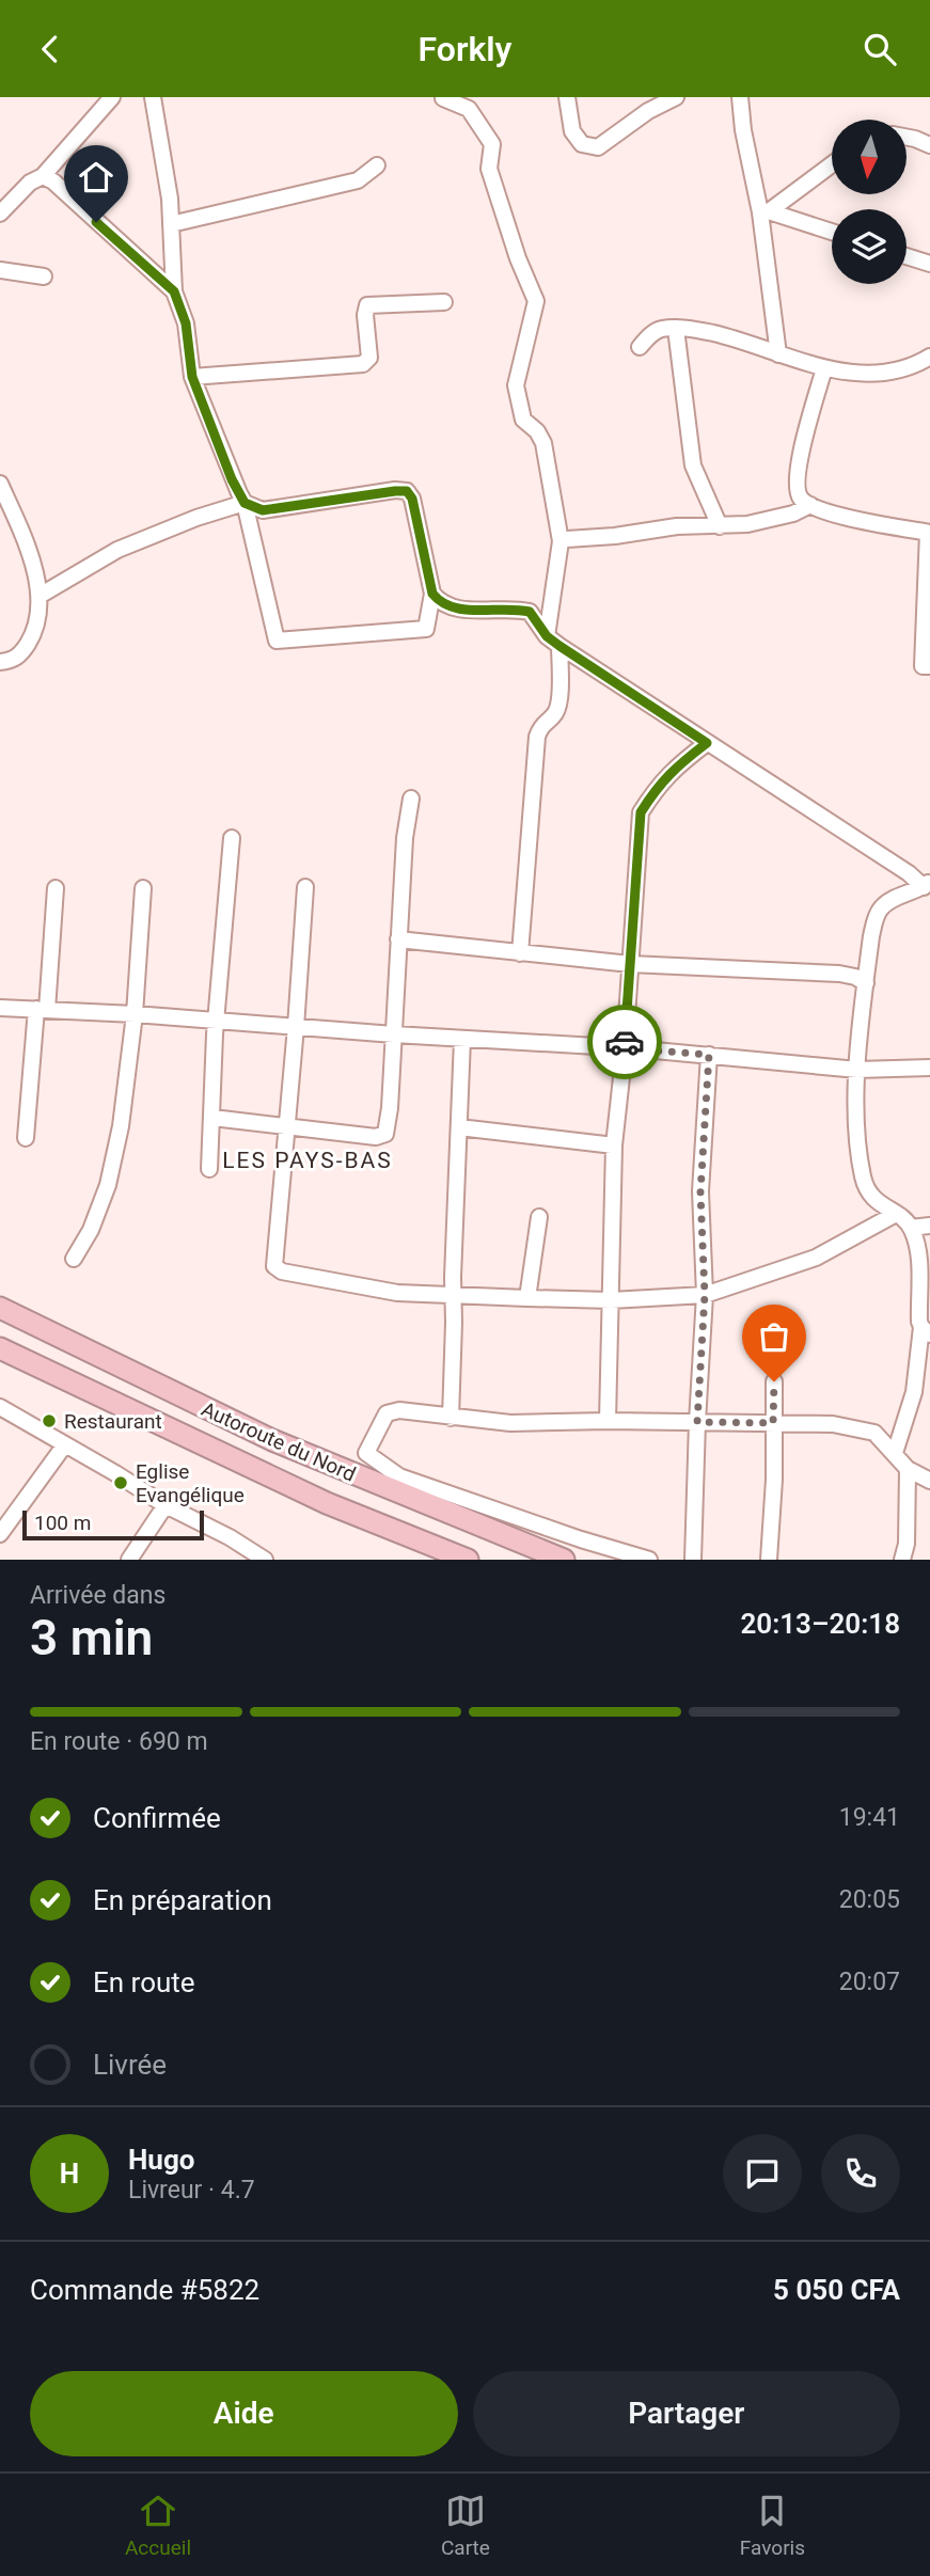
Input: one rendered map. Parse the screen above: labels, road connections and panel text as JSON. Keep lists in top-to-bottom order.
{
  "streets": {
    "highway": ["Autoroute du Nord"]
  },
  "districts": ["LES PAYS-BAS"],
  "places": ["Restaurant", "Eglise Evangélique"],
  "scale_bar": "100 m",
  "north": "bottom",
  "page": {
    "header": "Forkly",
    "scale": "100 m",
    "heading": ["3 min", "Arrivée dans", "20:13–20:18"],
    "panel": [
      "Hugo",
      "Livreur · 4.7",
      "Commande #5822",
      "5 050 CFA"
    ],
    "bar": "En route · 690 m",
    "list": [
      ["Confirmée", "19:41"],
      ["En préparation", "20:05"],
      ["En route", "20:07"],
      "Livrée"
    ],
    "round": "H",
    "buttons": ["Aide", "Partager"],
    "tabs": ["Accueil", "Carte", "Favoris"]
  }
}
